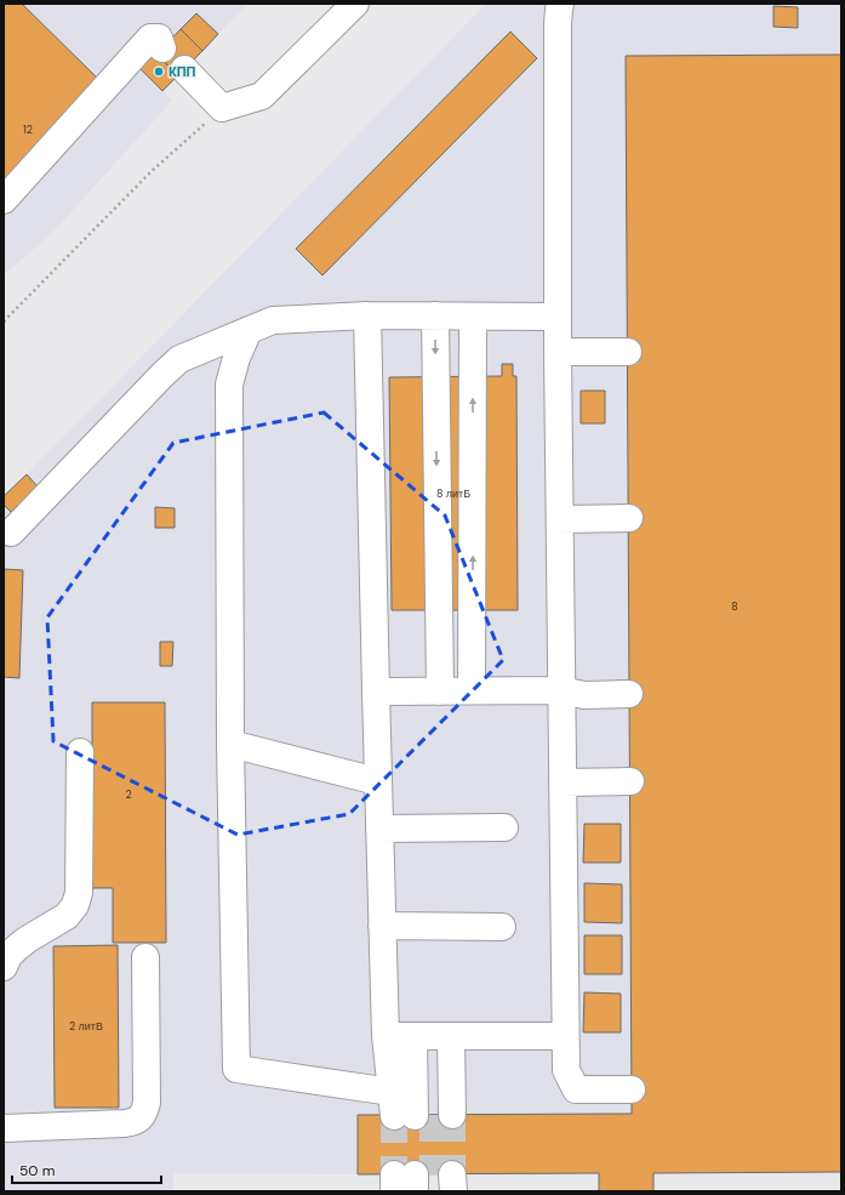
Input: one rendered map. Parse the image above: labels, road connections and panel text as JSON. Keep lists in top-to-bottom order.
{
  "places": ["КПП"],
  "house_numbers": [
    "12",
    "8 литБ",
    "8",
    "2",
    "2 литВ"
  ],
  "scale_bar": "50 m"
}
